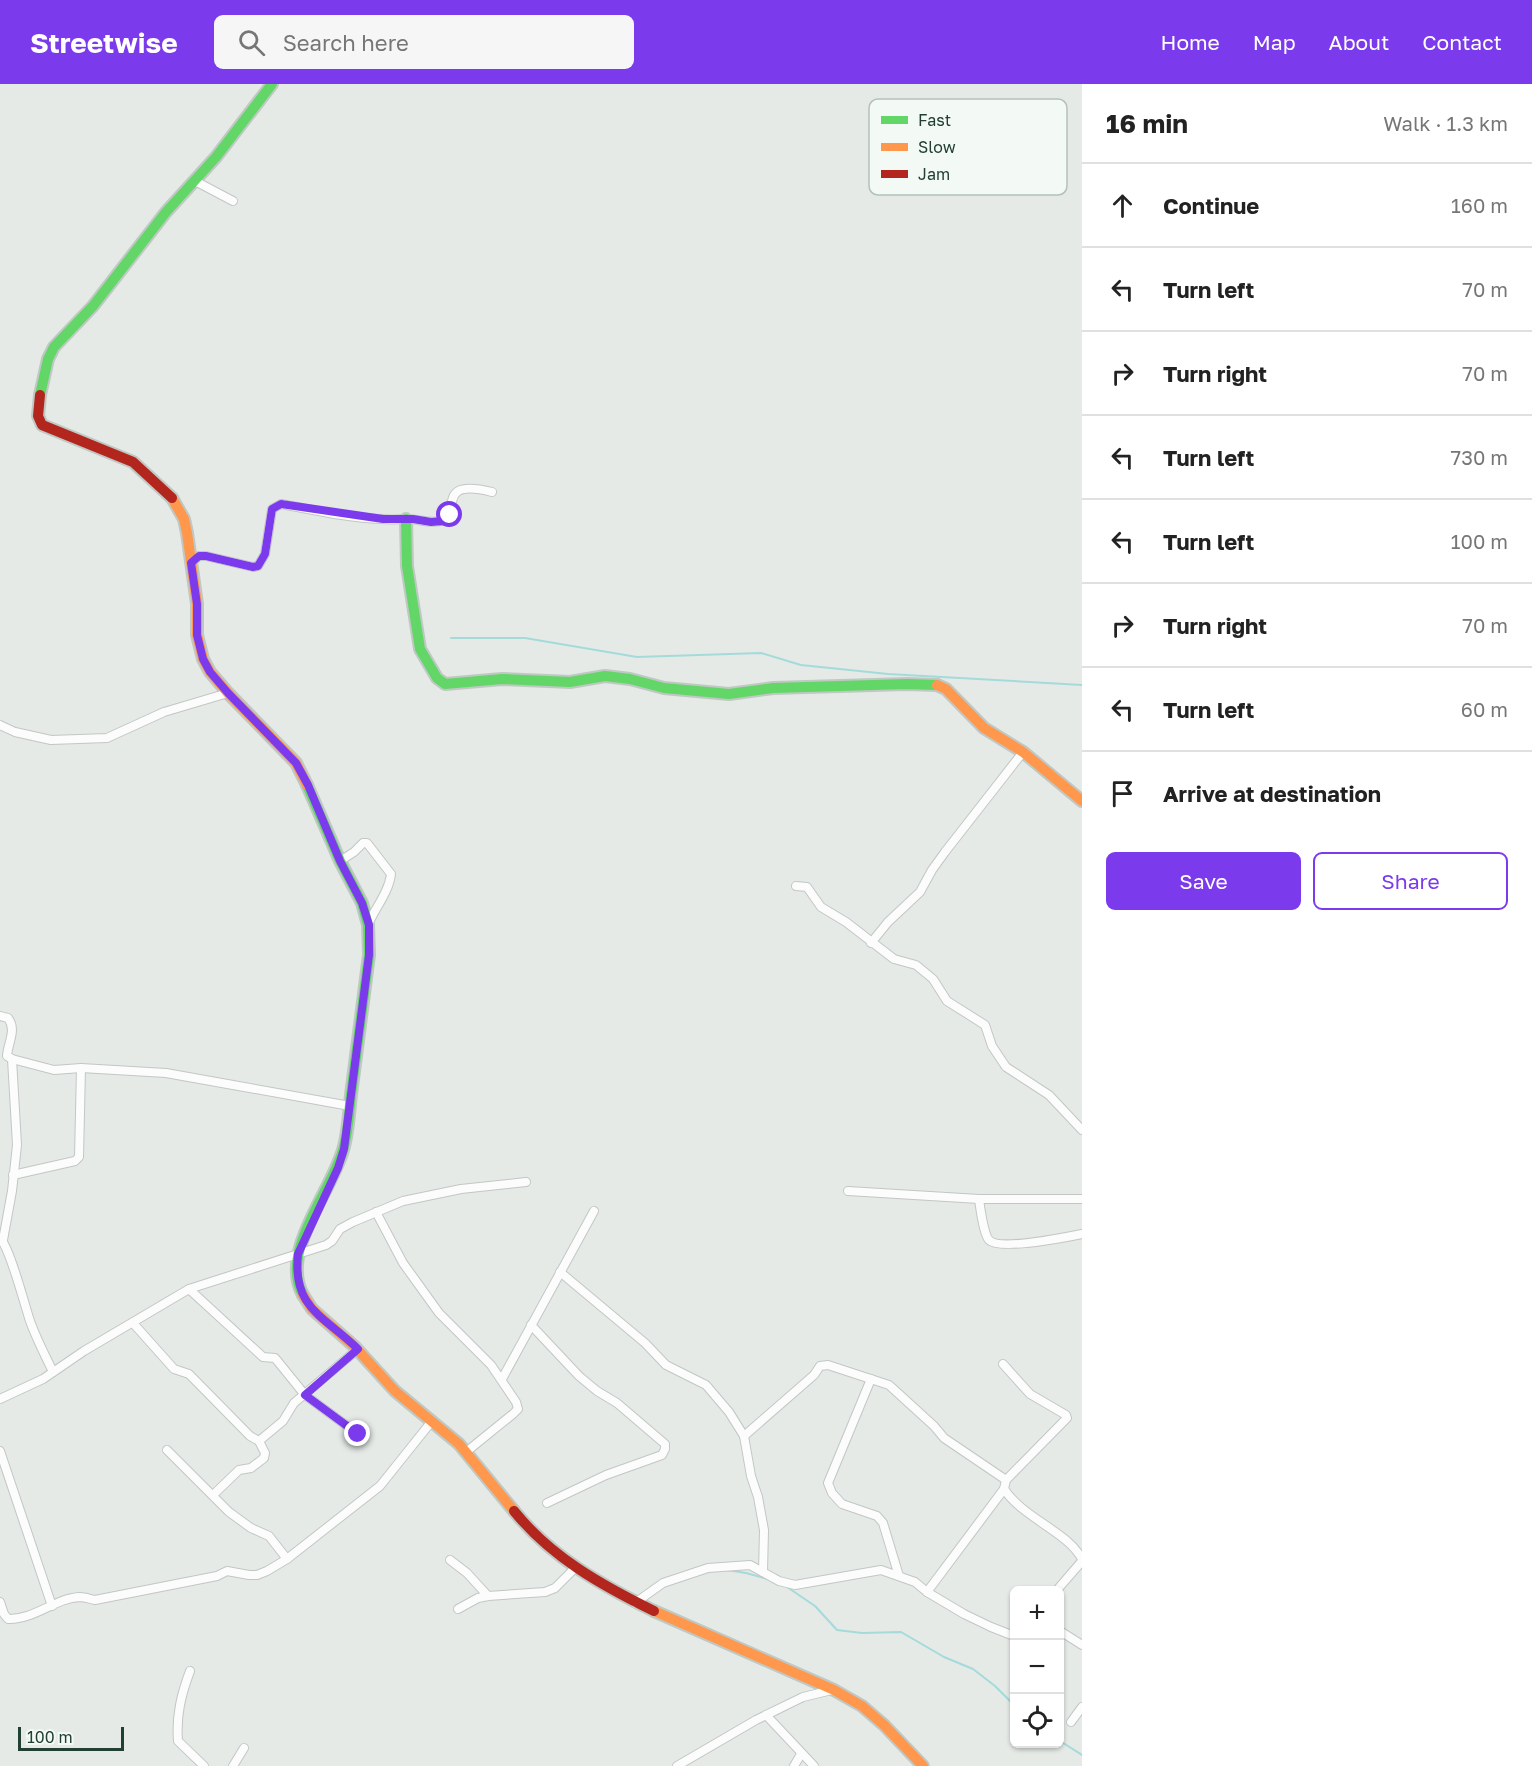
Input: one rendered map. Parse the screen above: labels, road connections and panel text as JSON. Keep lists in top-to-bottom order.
{
  "legend": ["Fast", "Slow", "Jam"],
  "scale_bar": "100 m",
  "page": {
    "header": "Streetwise",
    "search": "Search here",
    "nav": [
      "Home",
      "Map",
      "About",
      "Contact"
    ],
    "heading": ["16 min", "Walk · 1.3 km"],
    "list": [
      ["Continue", "160 m"],
      ["Turn left", "70 m"],
      ["Turn right", "70 m"],
      ["Turn left", "730 m"],
      ["Turn left", "100 m"],
      ["Turn right", "70 m"],
      ["Turn left", "60 m"],
      "Arrive at destination"
    ],
    "buttons": ["Save", "Share"],
    "map_buttons": ["+", "−"],
    "scale": "100 m"
  }
}
